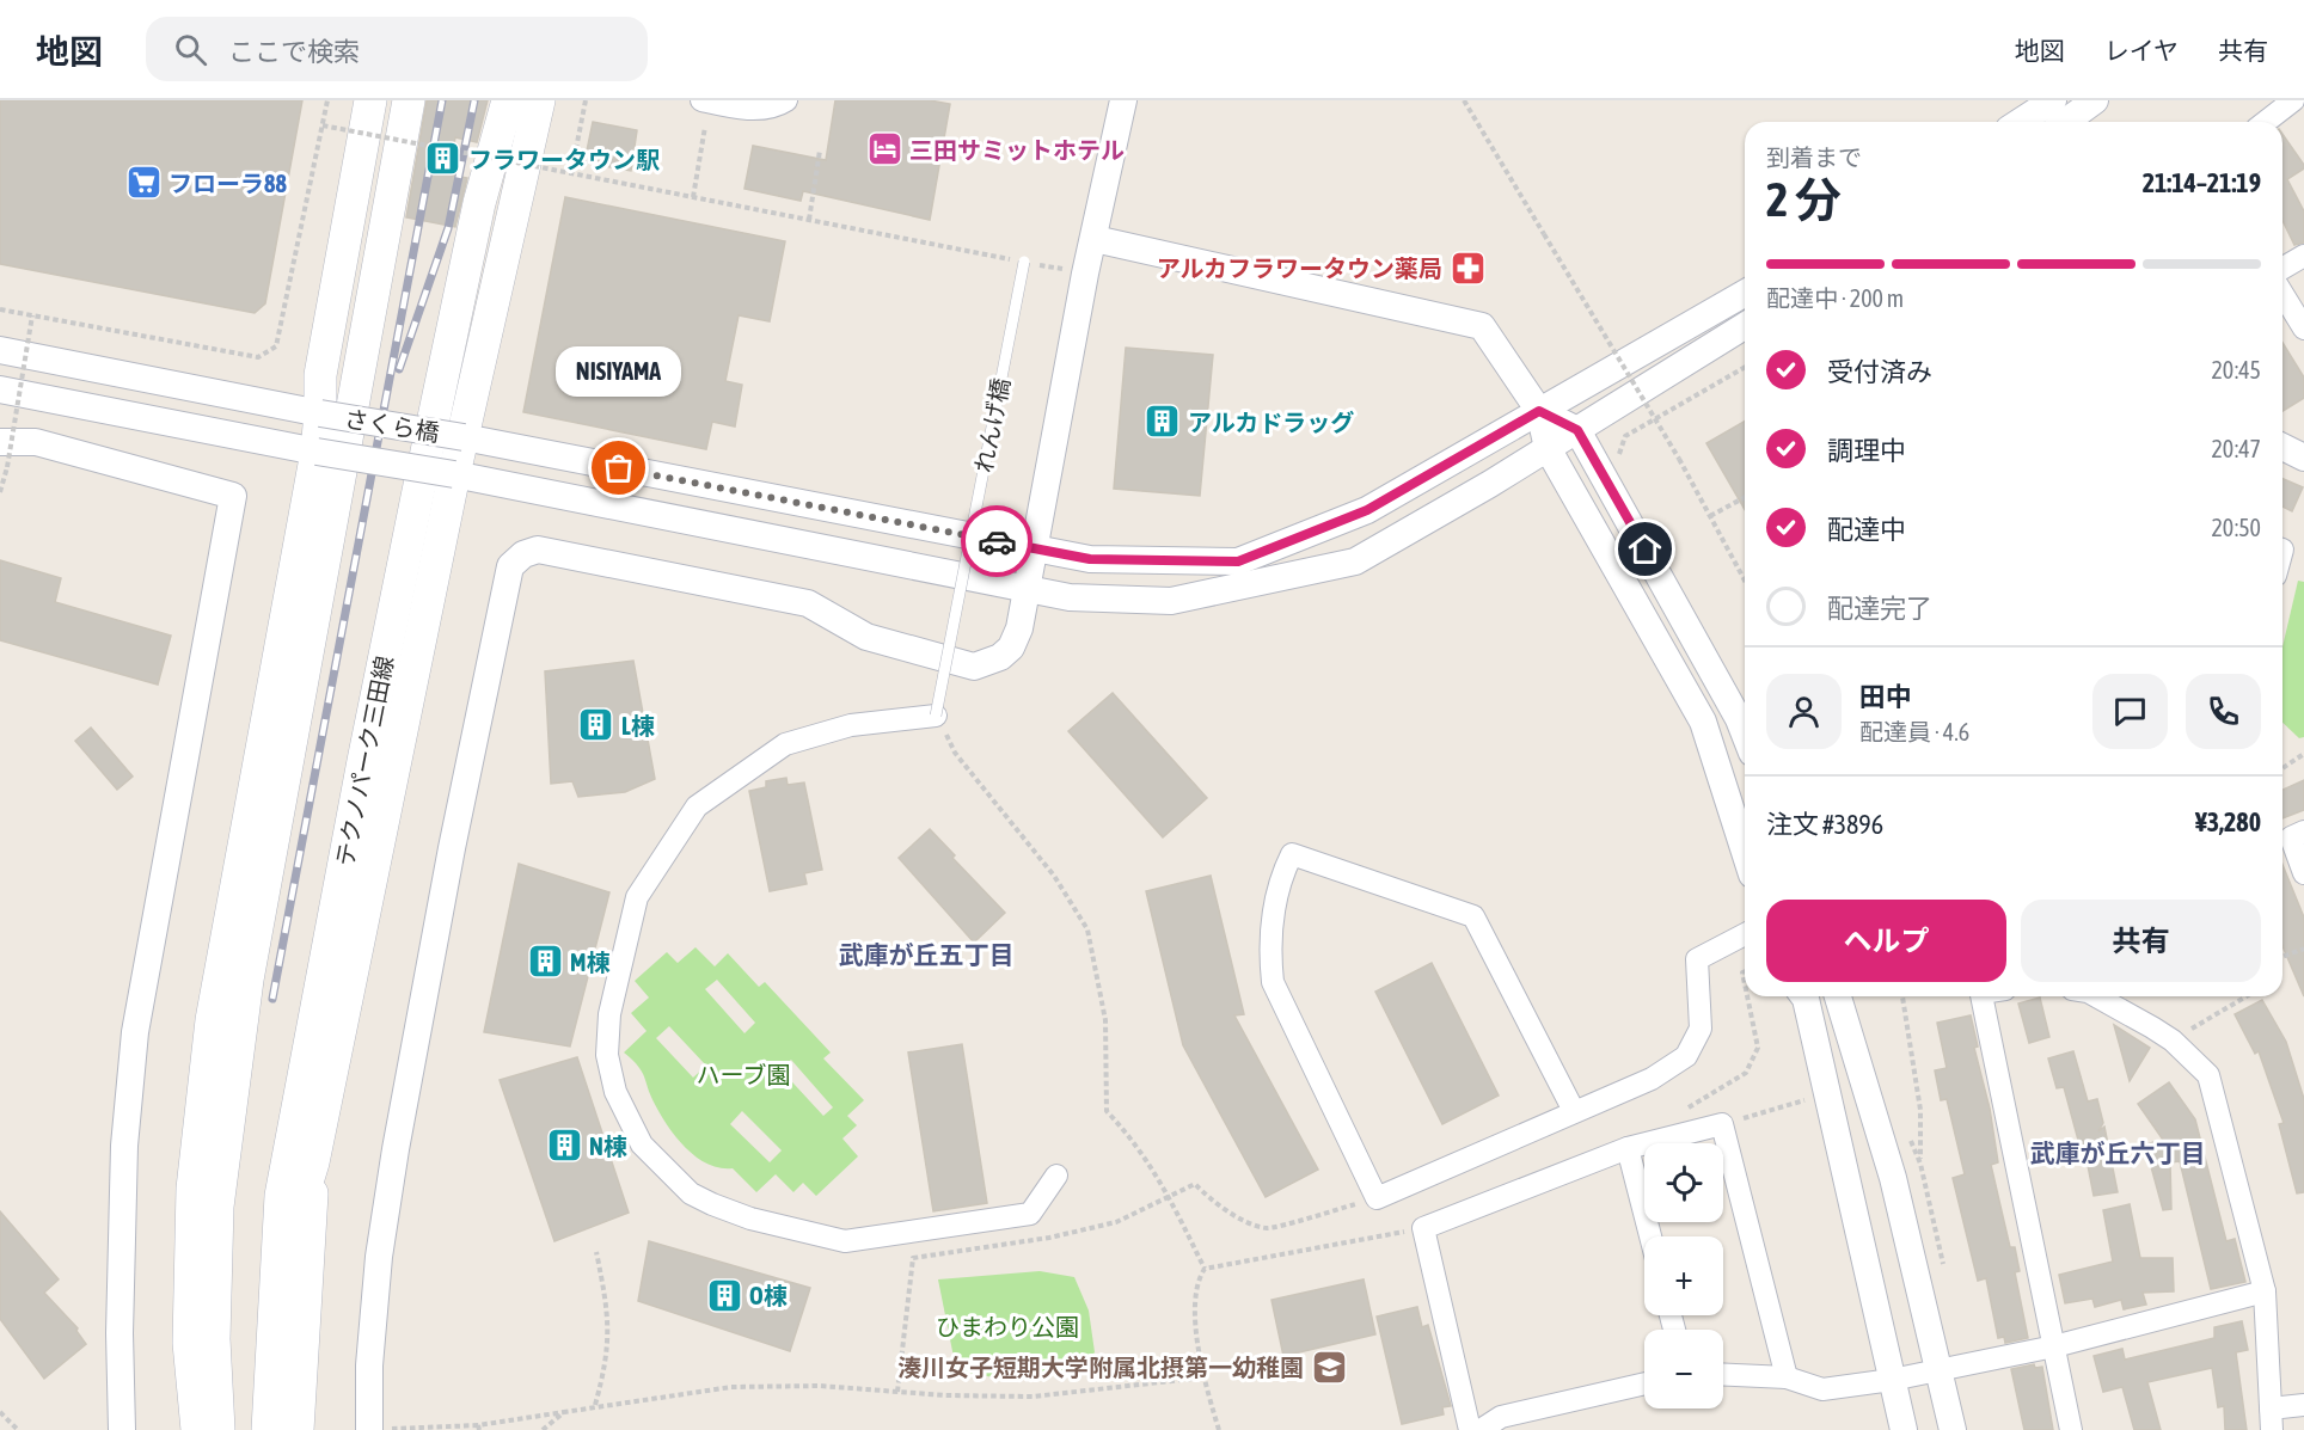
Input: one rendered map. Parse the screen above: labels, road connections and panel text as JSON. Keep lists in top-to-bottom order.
{
  "streets": {
    "main road": ["テクノパーク三田線"],
    "street": ["さくら橋"],
    "lane": ["れんげ橋"]
  },
  "districts": ["武庫が丘五丁目", "武庫が丘六丁目"],
  "parks": ["ハーブ園", "ひまわり公園"],
  "places": {
    "hotel": ["三田サミットホテル"],
    "building": [
      "フラワータウン駅",
      "アルカドラッグ",
      "L棟",
      "M棟",
      "N棟",
      "O棟"
    ],
    "supermarket": ["フローラ88"],
    "pharmacy": ["アルカフラワータウン薬局"],
    "other": ["NISIYAMA"],
    "school or university": ["湊川女子短期大学附属北摂第一幼稚園"]
  },
  "page": {
    "header": "地図",
    "search": "ここで検索",
    "nav": ["地図", "レイヤ", "共有"],
    "heading": ["2 分", "到着まで", "21:14–21:19"],
    "panel": [
      "田中",
      "配達員 · 4.6",
      "注文 #3896",
      "¥3,280"
    ],
    "bar": "配達中 · 200 m",
    "list": [
      ["受付済み", "20:45"],
      ["調理中", "20:47"],
      ["配達中", "20:50"],
      "配達完了"
    ],
    "bubble": "NISIYAMA",
    "buttons": ["ヘルプ", "共有"],
    "map_buttons": ["+", "−"]
  }
}
